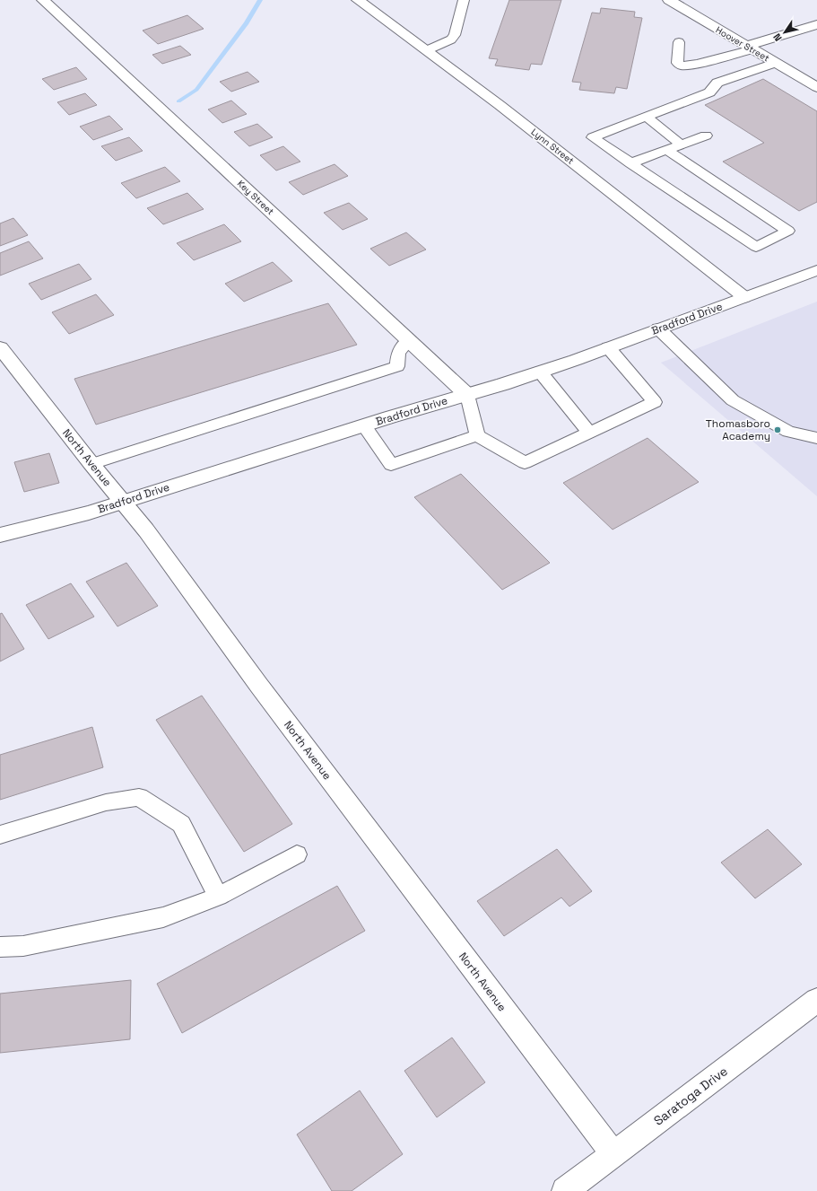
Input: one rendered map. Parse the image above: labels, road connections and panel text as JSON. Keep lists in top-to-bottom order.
{
  "streets": {
    "street": [
      "Hoover Street",
      "Lynn Street",
      "Key Street",
      "Bradford Drive",
      "North Avenue",
      "Saratoga Drive"
    ]
  },
  "crossings": [
    ["Lynn Street", "Bradford Drive"],
    ["Key Street", "Bradford Drive"],
    ["Bradford Drive", "North Avenue"],
    ["North Avenue", "Saratoga Drive"]
  ],
  "places": ["Thomasboro Academy"],
  "north": "bottom left"
}
